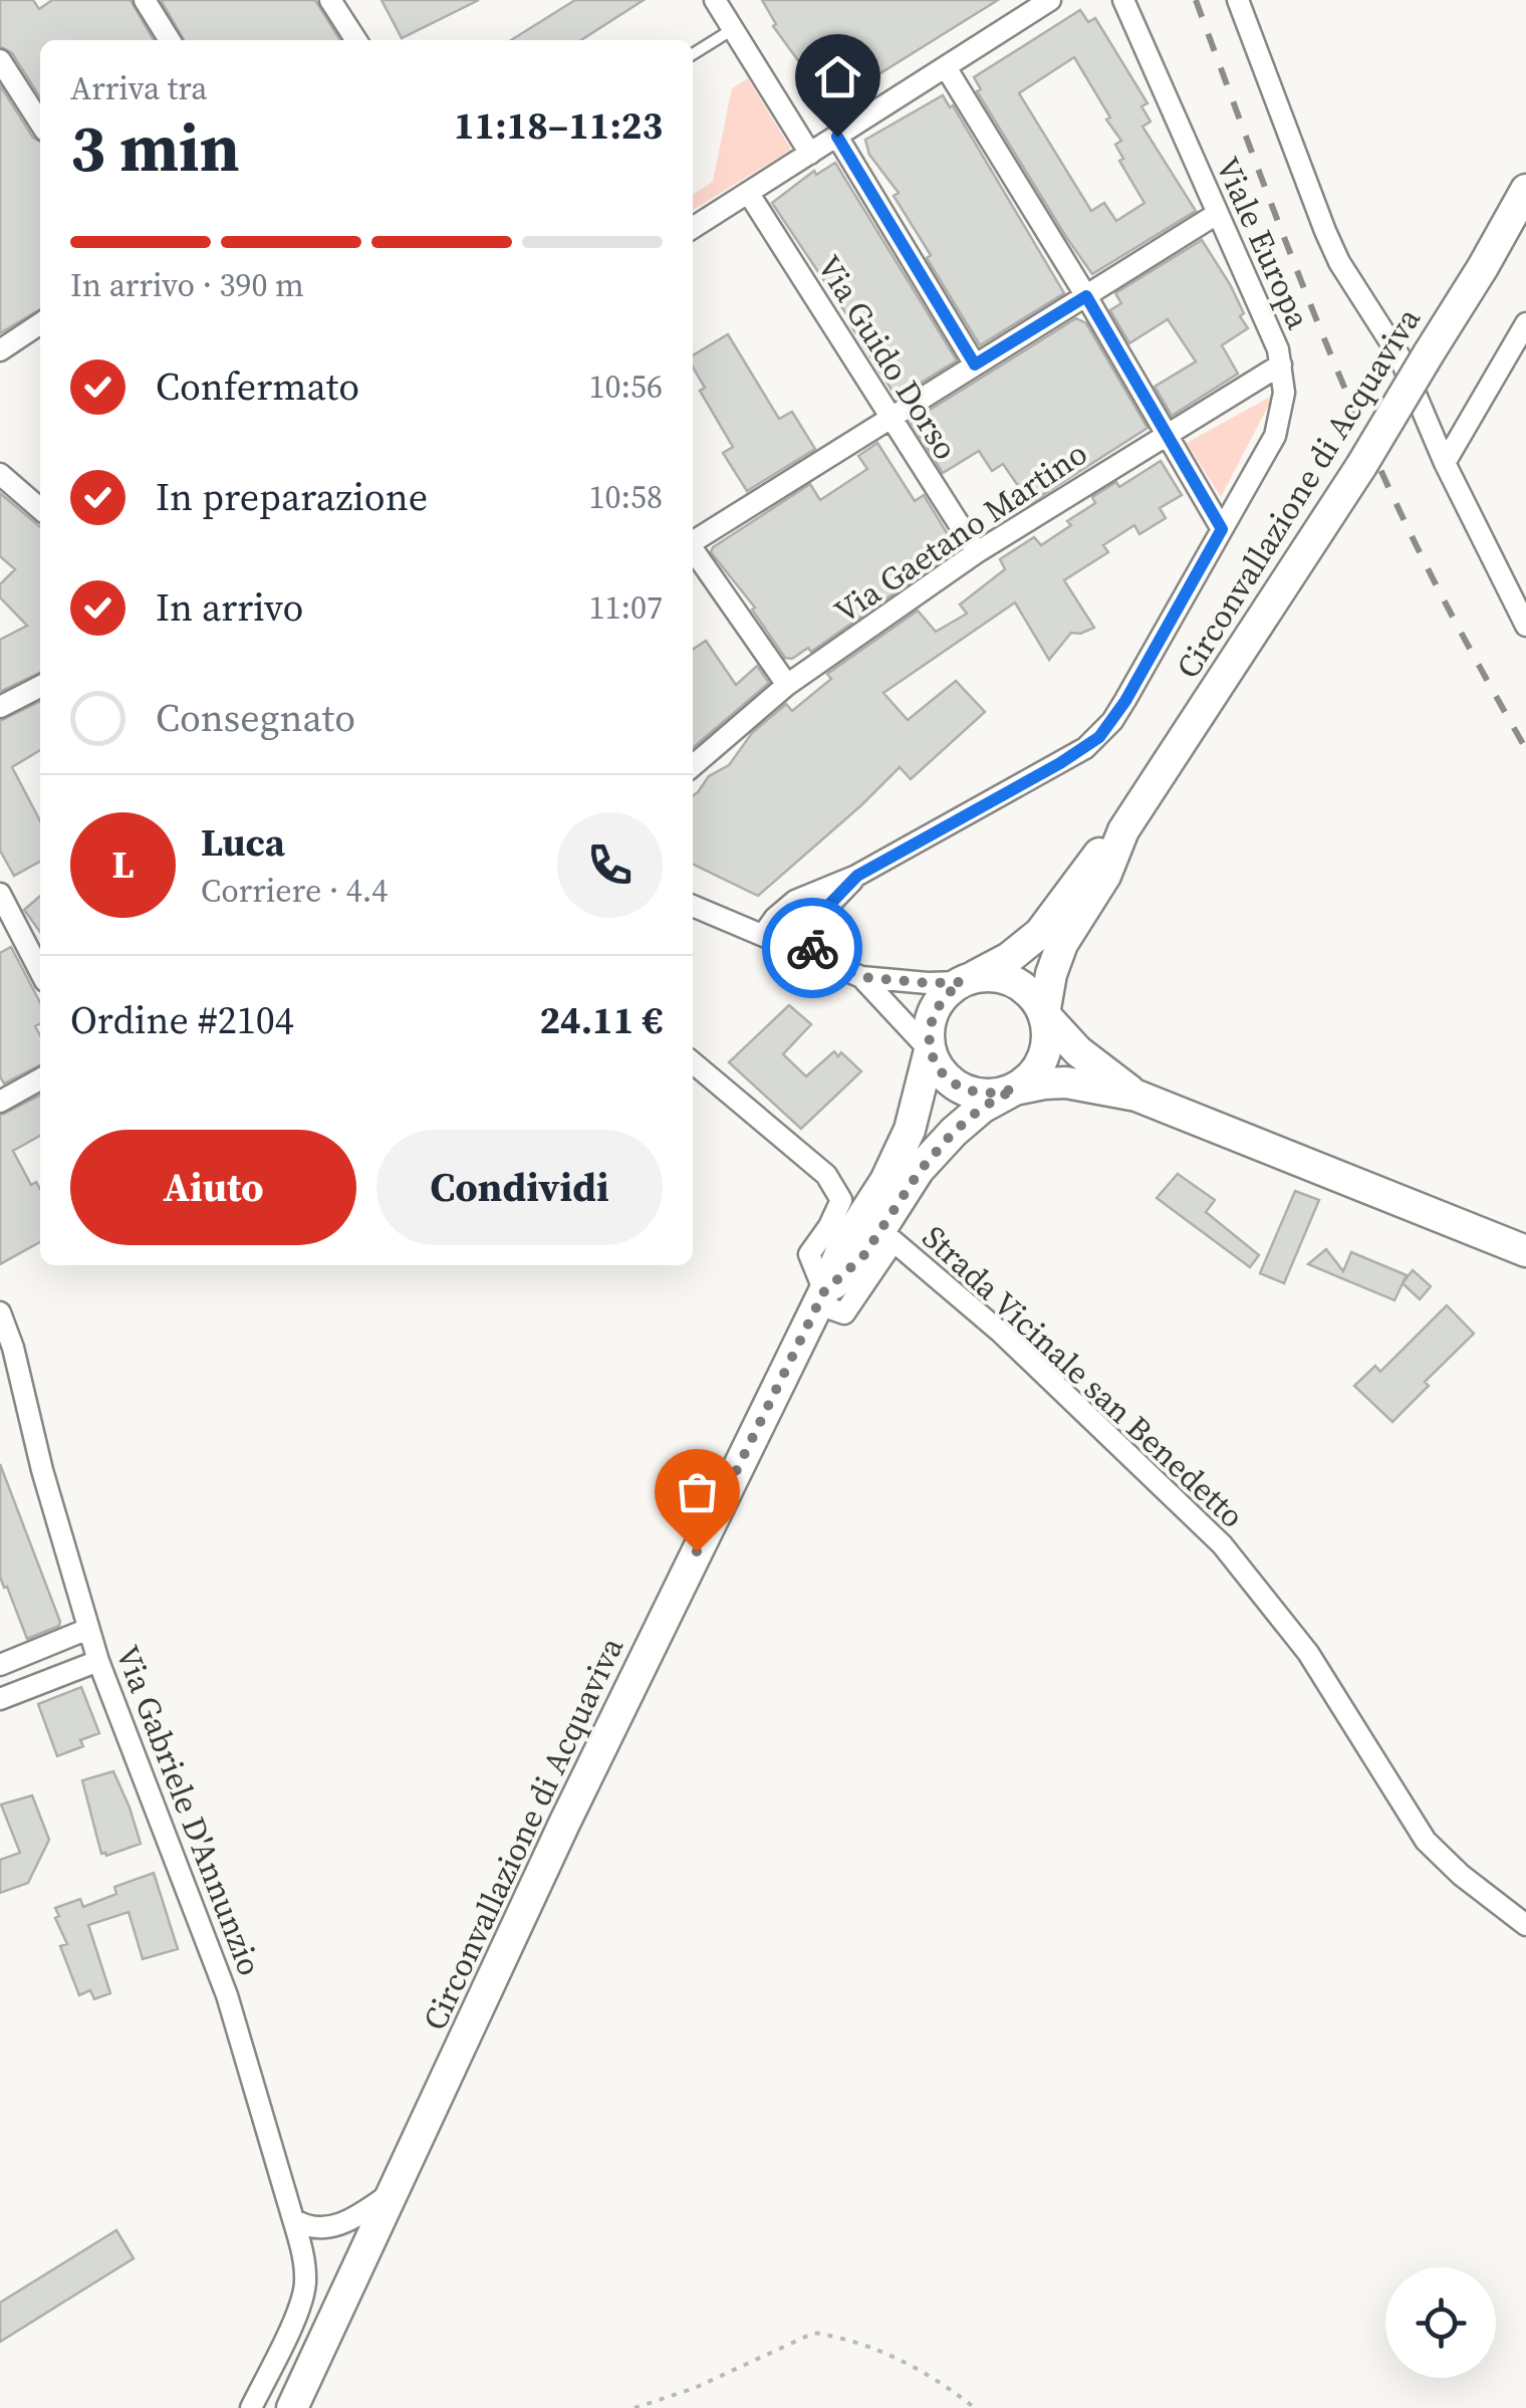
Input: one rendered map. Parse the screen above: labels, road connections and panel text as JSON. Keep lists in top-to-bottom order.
{
  "streets": {
    "main road": ["Circonvallazione di Acquaviva"],
    "street": [
      "Viale Europa",
      "Via Guido Dorso",
      "Via Gaetano Martino",
      "Strada Vicinale san Benedetto",
      "Via Gabriele D'Annunzio"
    ]
  },
  "crossings": [
    ["Viale Europa", "Via Gaetano Martino"],
    ["Via Guido Dorso", "Via Gaetano Martino"],
    ["Circonvallazione di Acquaviva", "Strada Vicinale san Benedetto"]
  ],
  "page": {
    "heading": ["3 min", "Arriva tra", "11:18–11:23"],
    "panel": [
      "Luca",
      "Corriere · 4.4",
      "Ordine #2104",
      "24.11 €"
    ],
    "bar": "In arrivo · 390 m",
    "list": [
      ["Confermato", "10:56"],
      ["In preparazione", "10:58"],
      ["In arrivo", "11:07"],
      "Consegnato"
    ],
    "round": "L",
    "buttons": ["Aiuto", "Condividi"]
  }
}
